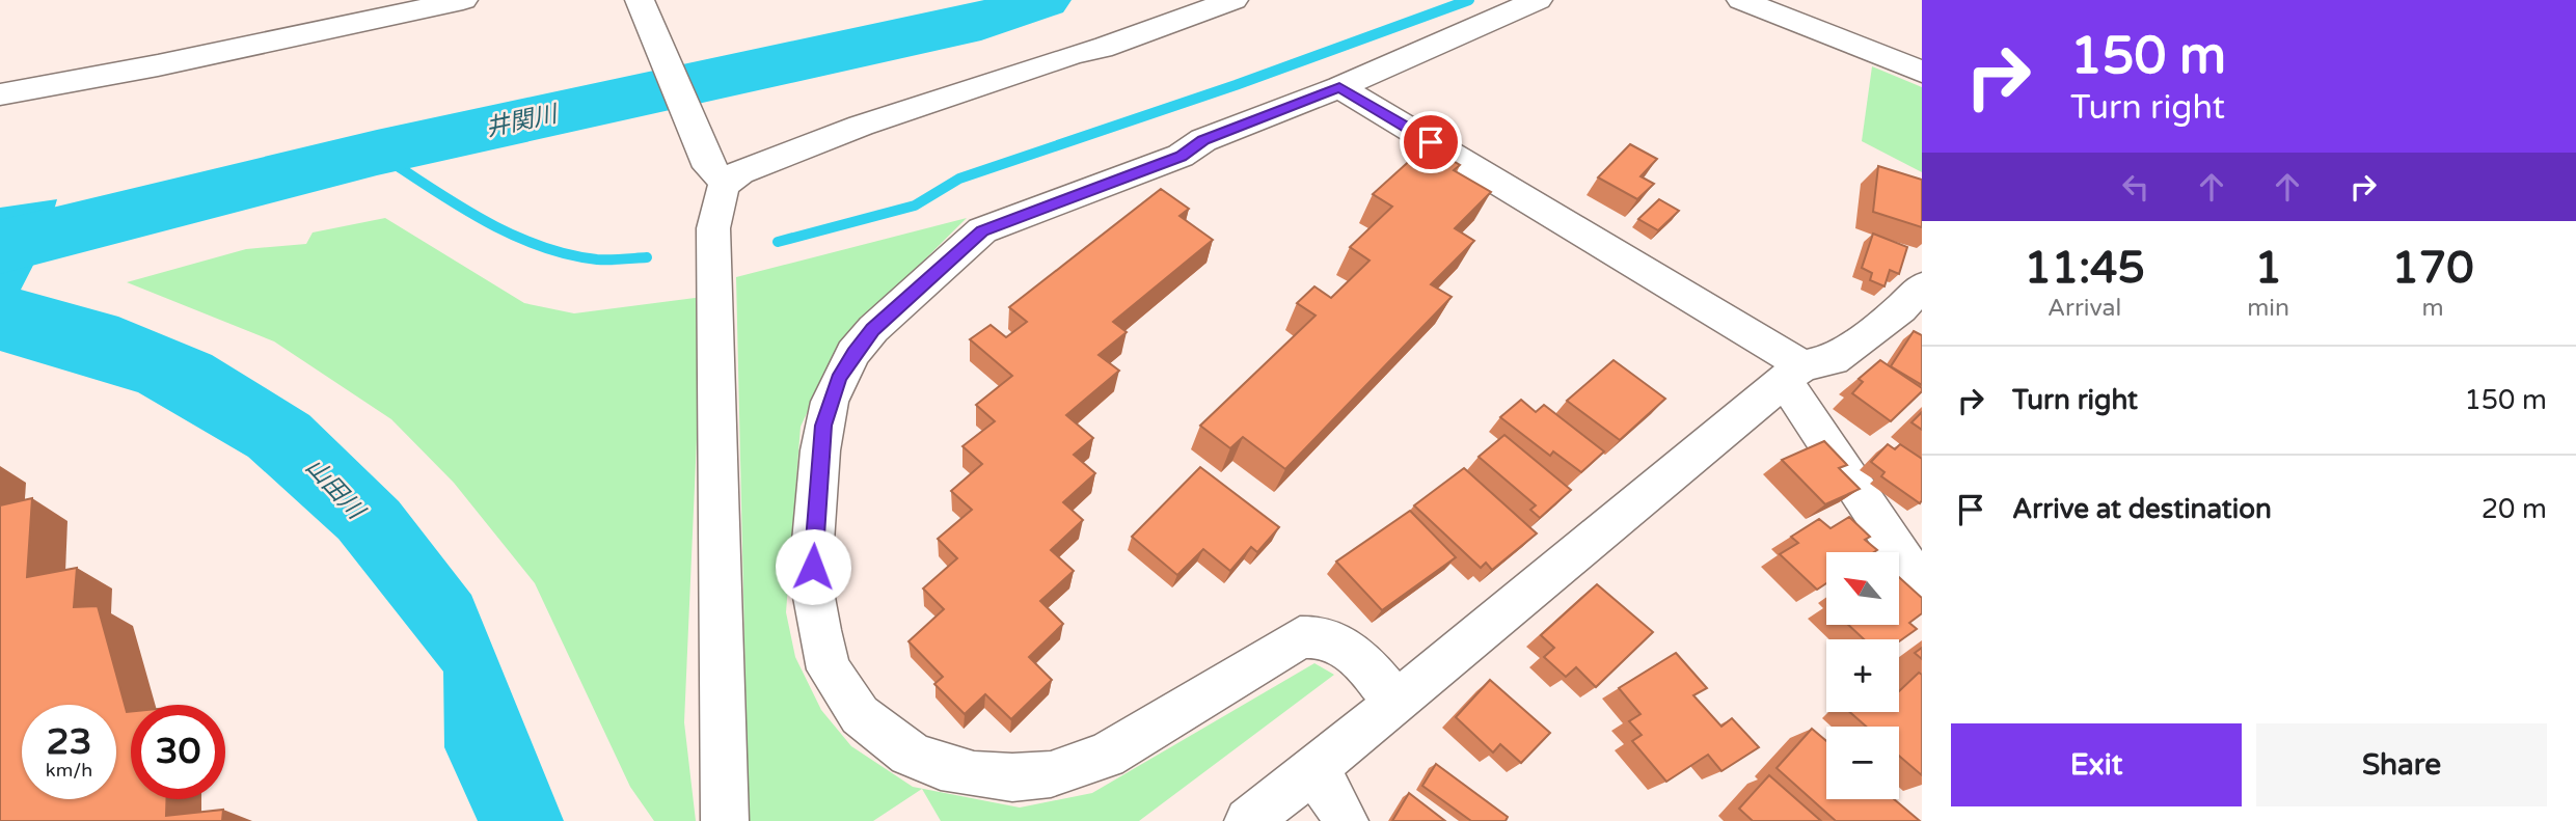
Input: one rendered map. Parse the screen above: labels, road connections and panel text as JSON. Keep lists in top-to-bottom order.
{
  "water": ["井関川", "山田川"],
  "north": "top left",
  "page": {
    "turn": ["150 m", "Turn right"],
    "eta": [
      "11:45",
      "Arrival",
      "1",
      "min",
      "170",
      "m"
    ],
    "list": [
      {
        "name": "Turn right",
        "value": "150 m"
      },
      {
        "name": "Arrive at destination",
        "value": "20 m"
      }
    ],
    "map_buttons": ["+", "−"],
    "speed": "23 km/h",
    "limit": "30",
    "buttons": ["Exit", "Share"]
  }
}
